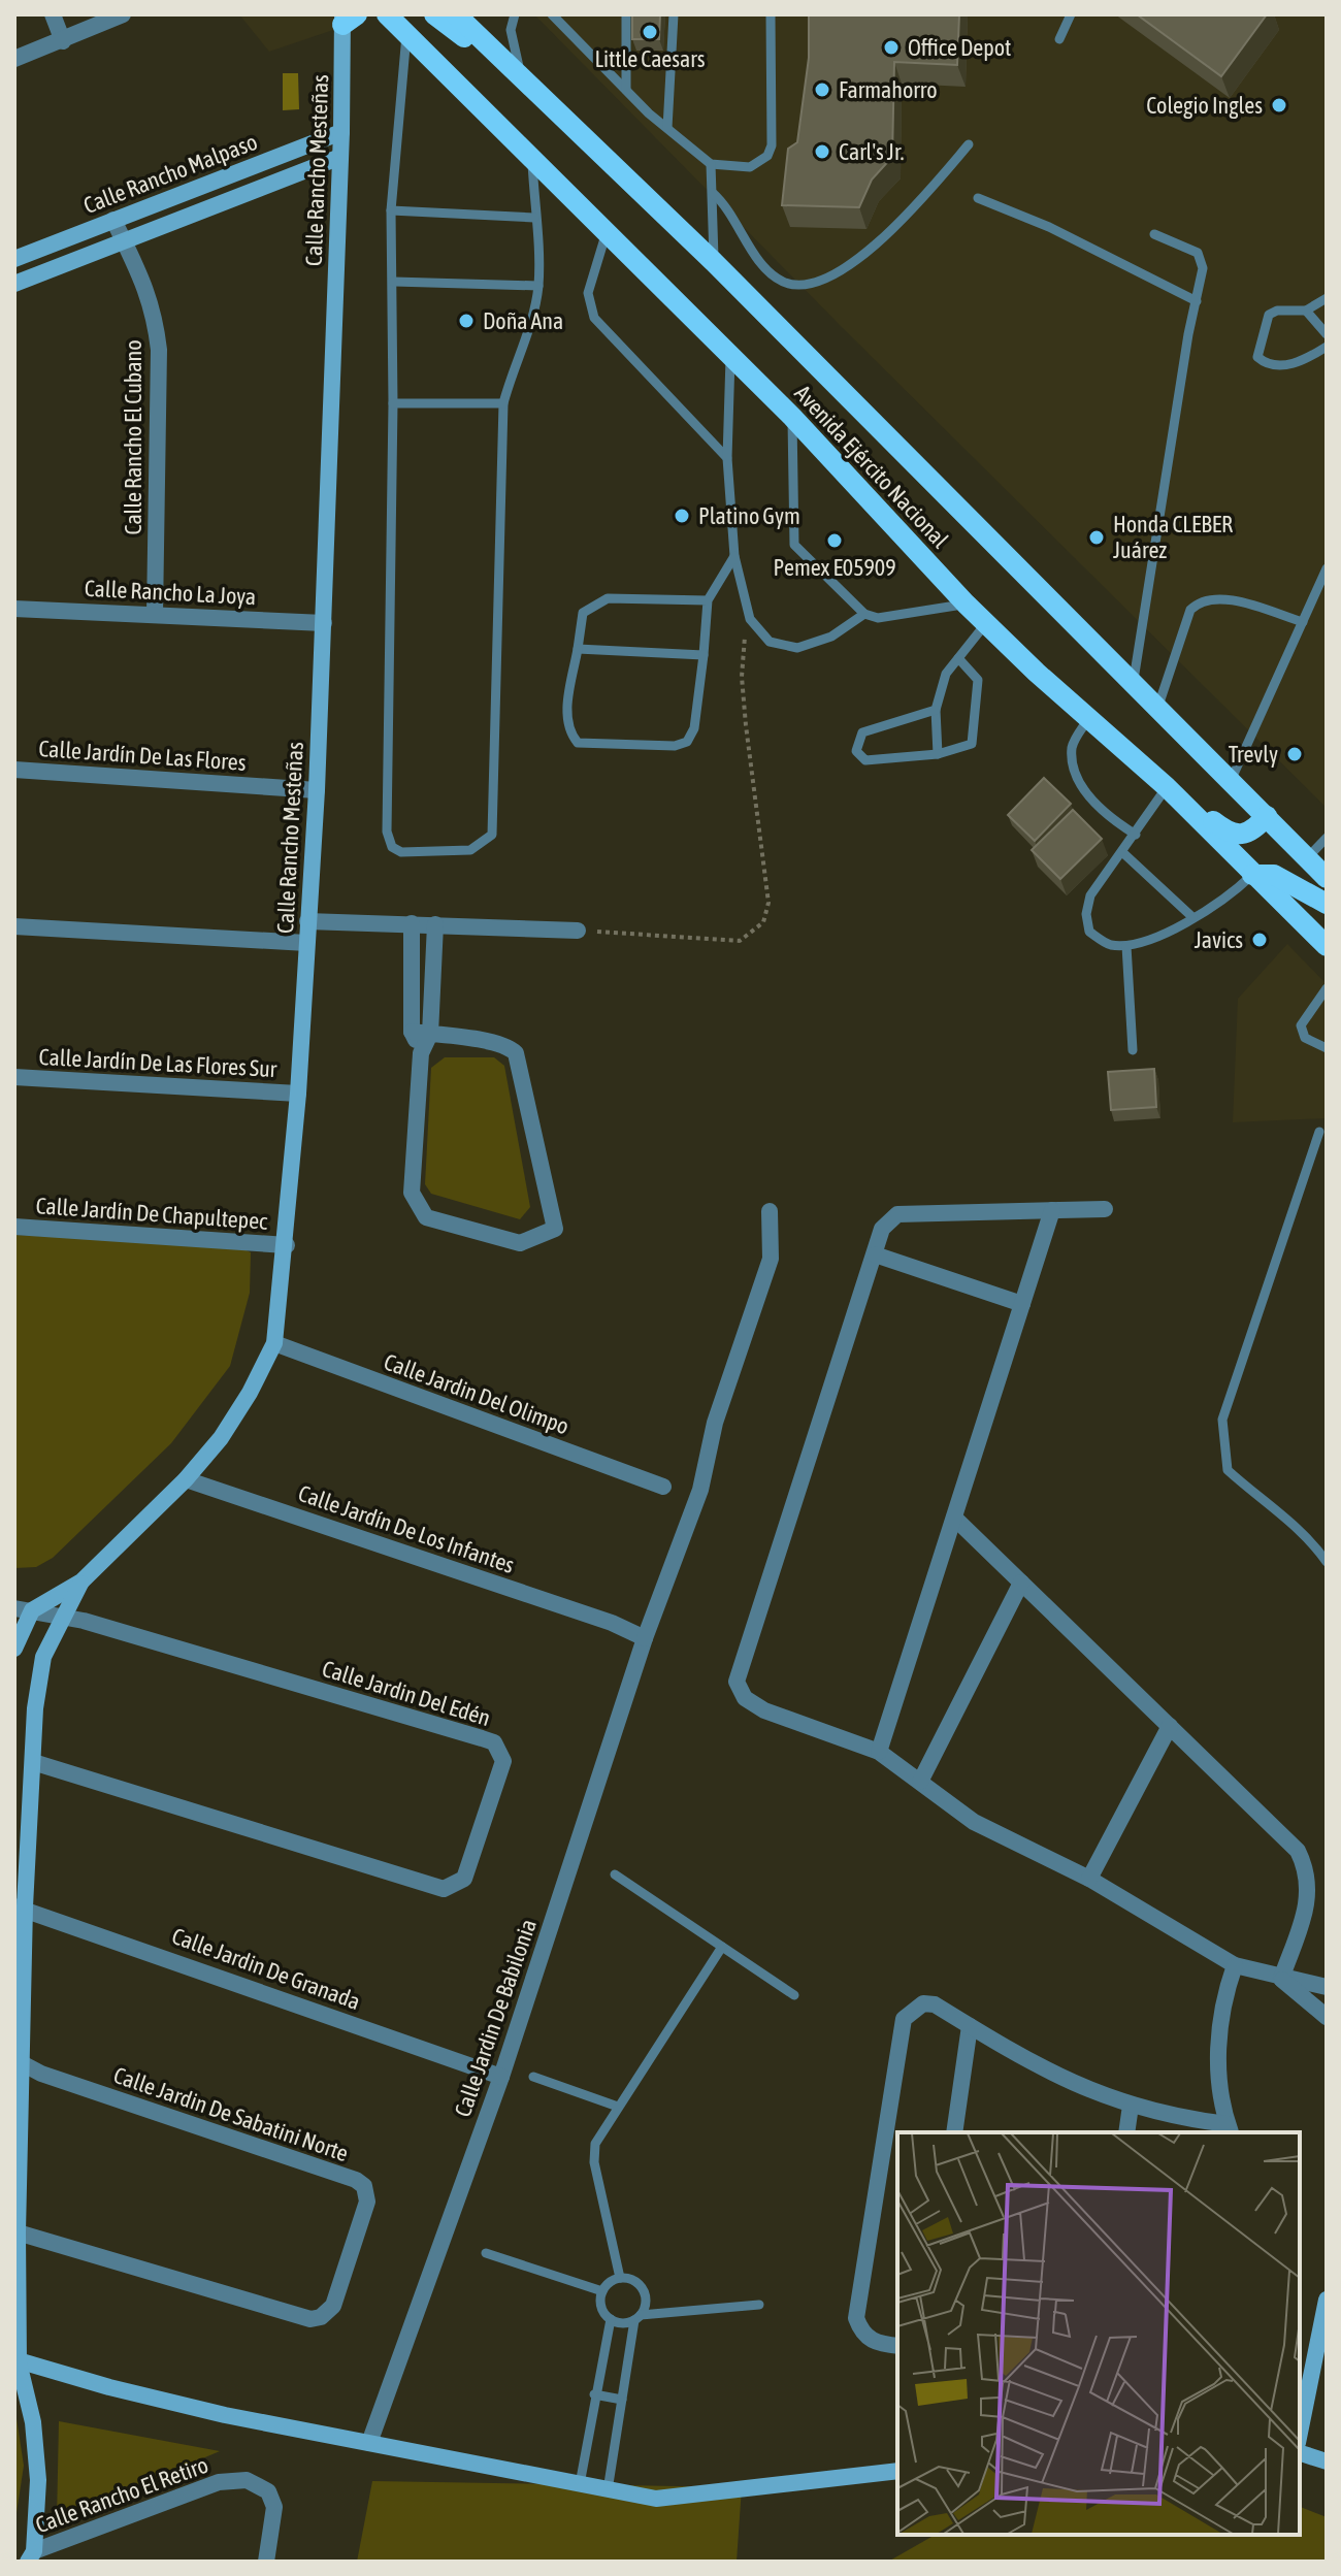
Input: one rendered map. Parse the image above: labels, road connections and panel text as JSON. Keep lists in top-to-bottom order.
{
  "streets": {
    "main road": ["Avenida Ejército Nacional"],
    "street": [
      "Calle Rancho Mesteñas",
      "Calle Rancho Malpaso",
      "Calle Rancho El Cubano",
      "Calle Rancho La Joya",
      "Calle Jardín De Las Flores",
      "Calle Jardín De Las Flores Sur",
      "Calle Jardín De Chapultepec",
      "Calle Jardin Del Olimpo",
      "Calle Jardín De Los Infantes",
      "Calle Jardin Del Edén",
      "Calle Jardin De Granada",
      "Calle Jardin De Babilonia",
      "Calle Jardin De Sabatini Norte",
      "Calle Rancho El Retiro"
    ]
  },
  "crossings": [
    ["Calle Rancho Mesteñas", "Calle Rancho Malpaso"],
    ["Calle Rancho Mesteñas", "Calle Rancho La Joya"],
    ["Calle Rancho Mesteñas", "Calle Jardín De Las Flores"],
    ["Calle Rancho Mesteñas", "Calle Jardín De Las Flores Sur"],
    ["Calle Rancho Mesteñas", "Calle Jardín De Chapultepec"],
    ["Calle Rancho Mesteñas", "Calle Jardin Del Olimpo"],
    ["Calle Rancho Mesteñas", "Calle Jardín De Los Infantes"],
    ["Calle Rancho Mesteñas", "Calle Jardin Del Edén"],
    ["Calle Rancho Mesteñas", "Calle Jardin De Granada"],
    ["Calle Rancho Mesteñas", "Calle Jardin De Sabatini Norte"],
    ["Calle Rancho Mesteñas", "Calle Rancho El Retiro"],
    ["Calle Rancho Malpaso", "Calle Rancho El Cubano"],
    ["Calle Rancho El Cubano", "Calle Rancho La Joya"],
    ["Calle Jardín De Los Infantes", "Calle Jardin De Babilonia"],
    ["Calle Jardin De Granada", "Calle Jardin De Babilonia"]
  ],
  "places": [
    "Little Caesars",
    "Office Depot",
    "Farmahorro",
    "Colegio Ingles",
    "Carl's Jr.",
    "Doña Ana",
    "Platino Gym",
    "Honda CLEBER Juárez",
    "Pemex E05909",
    "Trevly",
    "Javics"
  ]
}
